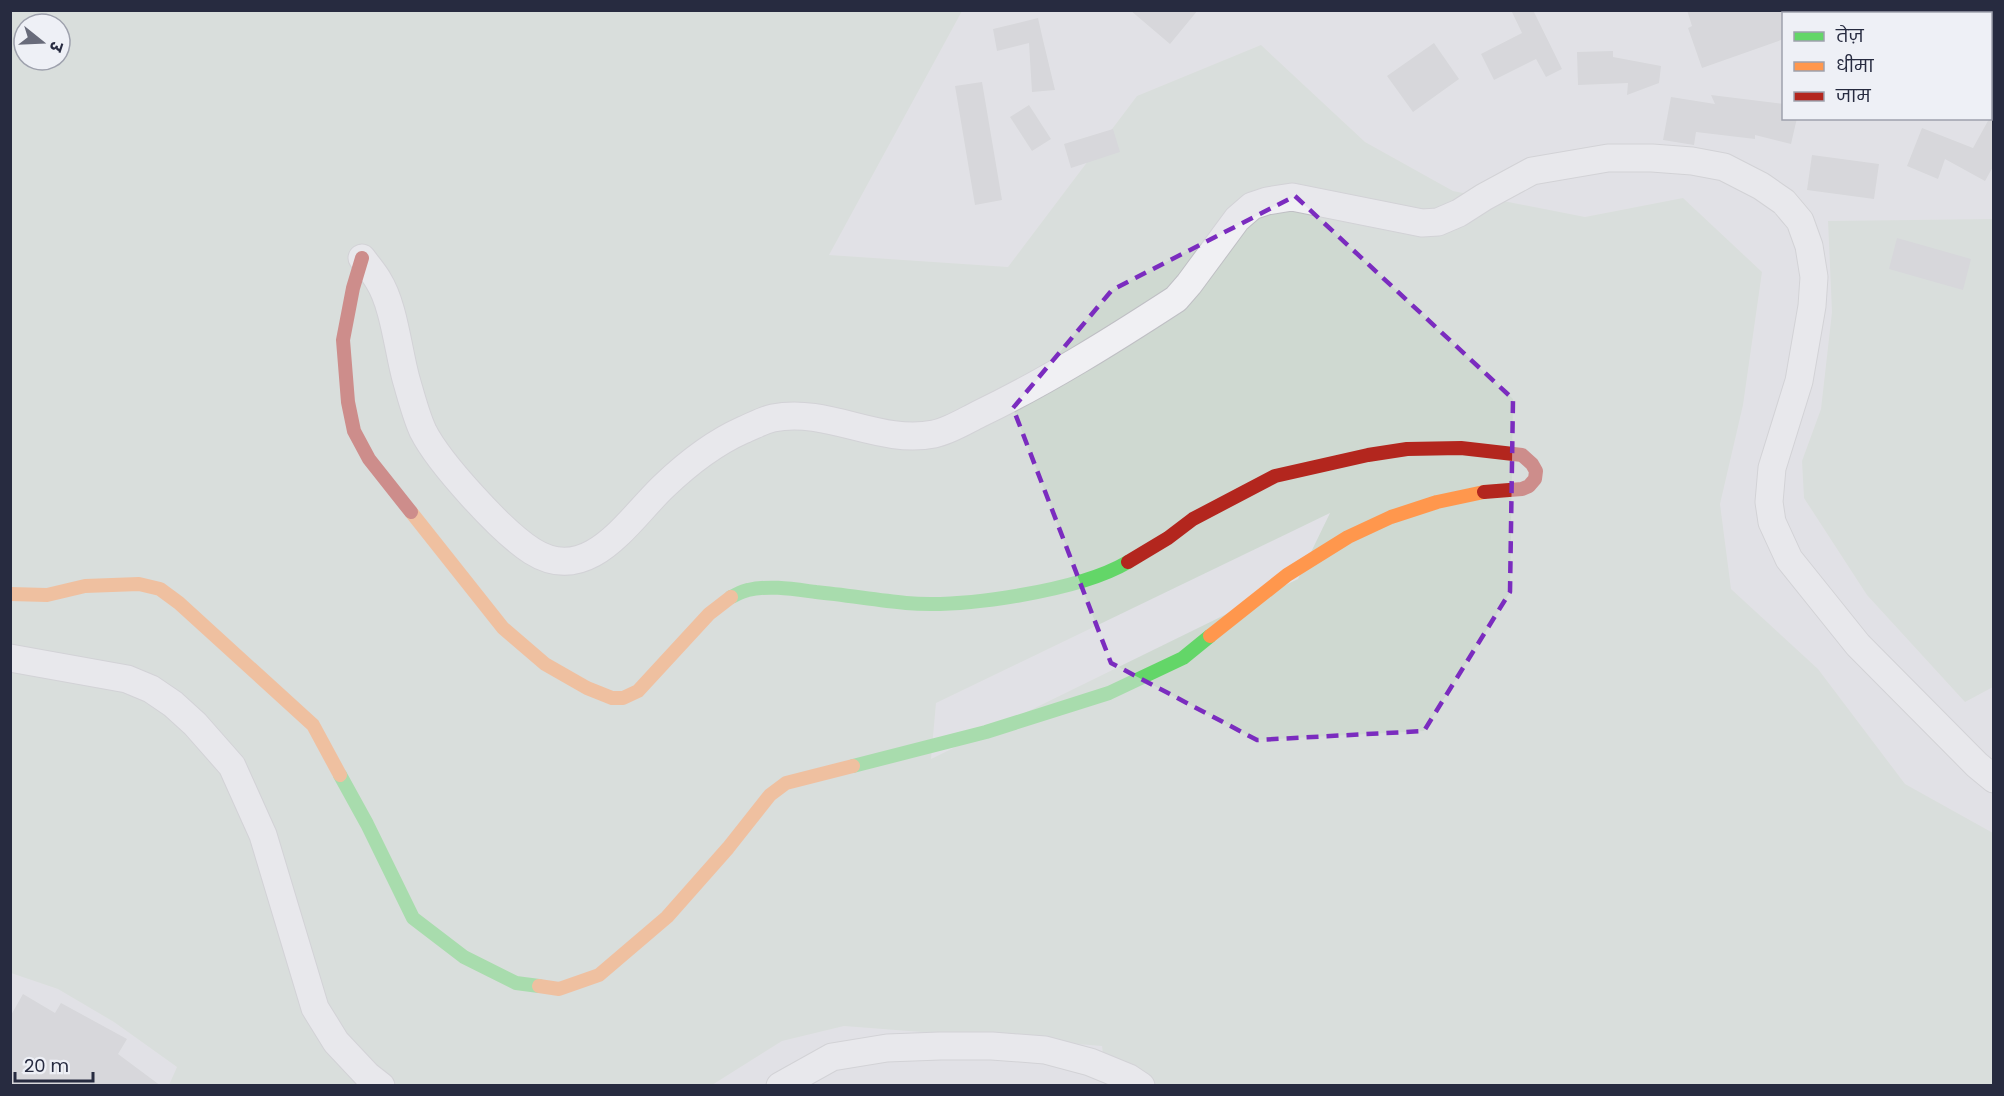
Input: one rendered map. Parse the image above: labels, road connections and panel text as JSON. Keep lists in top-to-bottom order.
{
  "legend": ["तेज़", "धीमा", "जाम"],
  "scale_bar": "20 m",
  "north": "right"
}
